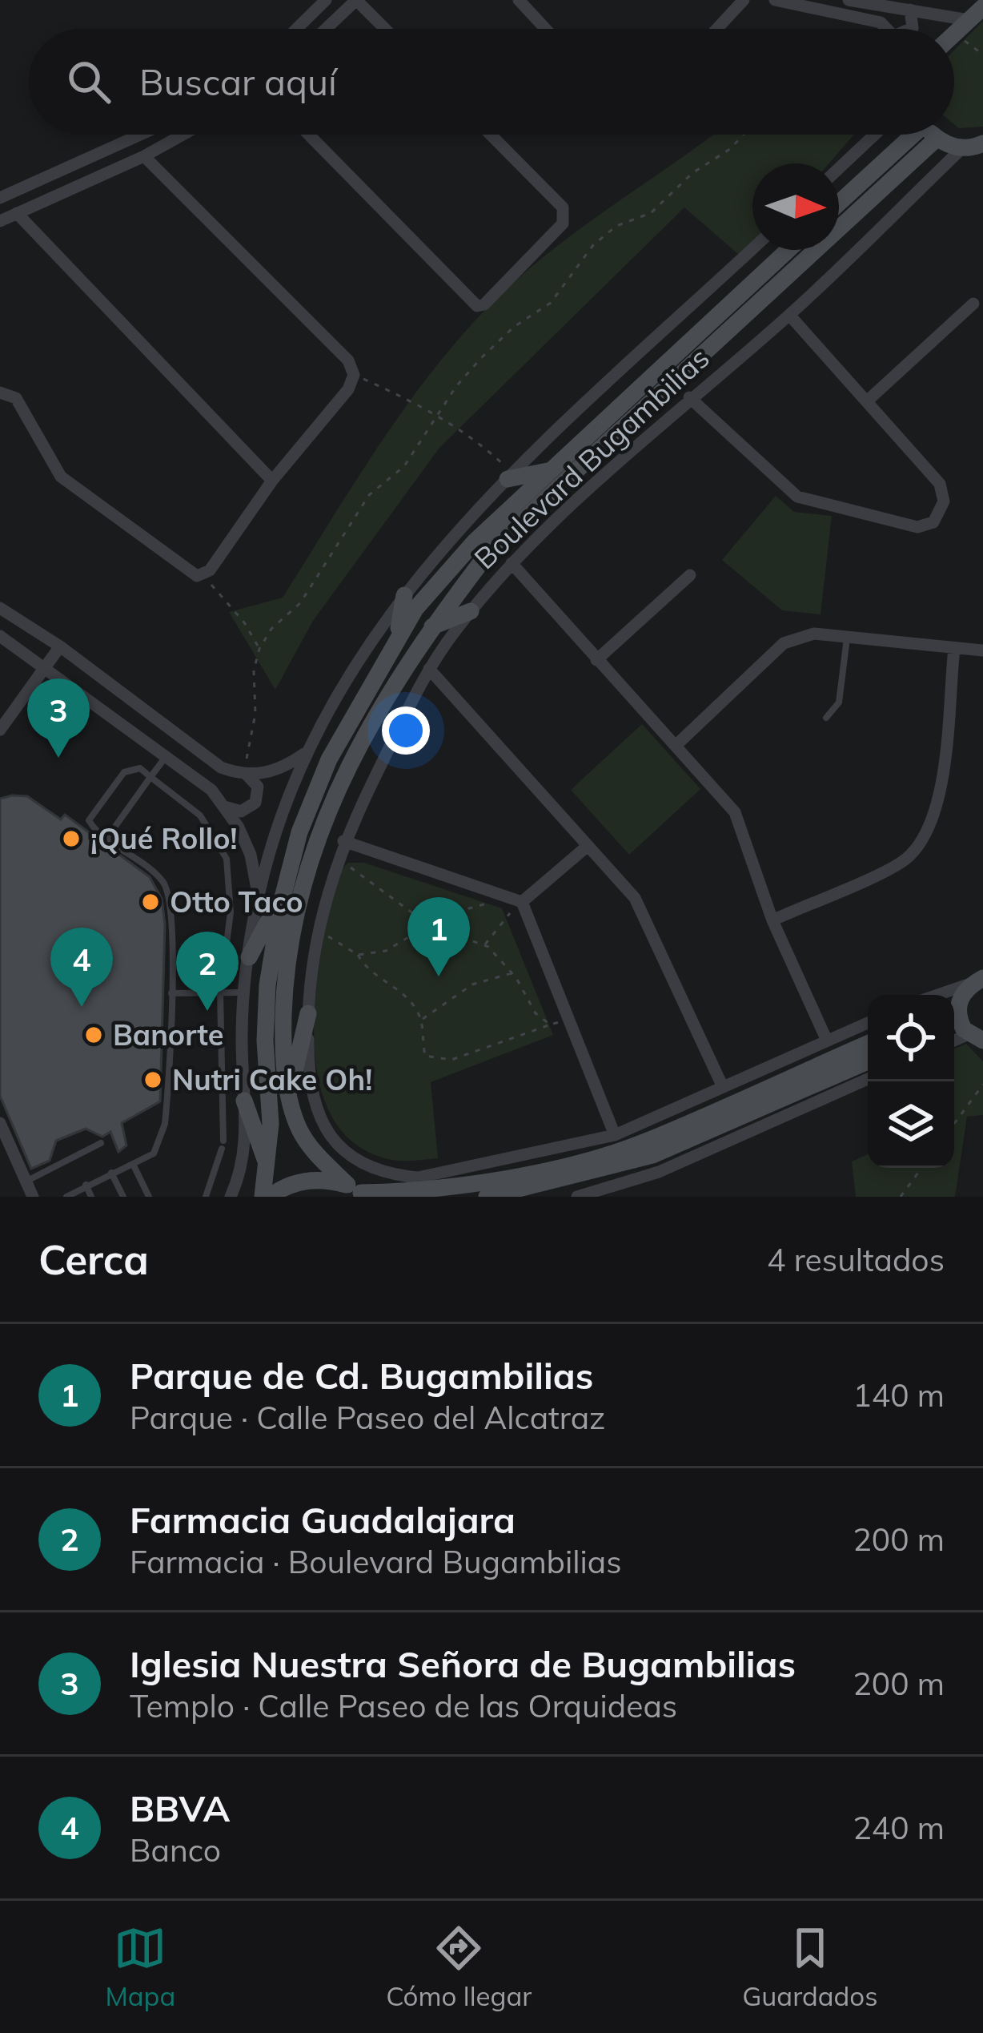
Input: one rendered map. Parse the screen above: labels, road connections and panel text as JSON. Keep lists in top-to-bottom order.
{
  "streets": {
    "street": ["Boulevard Bugambilias"]
  },
  "places": [
    "¡Qué Rollo!",
    "Otto Taco",
    "Banorte",
    "Nutri Cake Oh!"
  ],
  "north": "right",
  "page": {
    "search": "Buscar aquí",
    "pins": [
      "3",
      "1",
      "4",
      "2"
    ],
    "heading": ["Cerca", "4 resultados"],
    "list": [
      {
        "mark": "1",
        "name": "Parque de Cd. Bugambilias",
        "note": "Parque · Calle Paseo del Alcatraz",
        "value": "140 m"
      },
      {
        "mark": "2",
        "name": "Farmacia Guadalajara",
        "note": "Farmacia · Boulevard Bugambilias",
        "value": "200 m"
      },
      {
        "mark": "3",
        "name": "Iglesia Nuestra Señora de Bugambilias",
        "note": "Templo · Calle Paseo de las Orquideas",
        "value": "200 m"
      },
      {
        "mark": "4",
        "name": "BBVA",
        "note": "Banco",
        "value": "240 m"
      }
    ],
    "nav": ["Mapa", "Cómo llegar", "Guardados"]
  }
}
